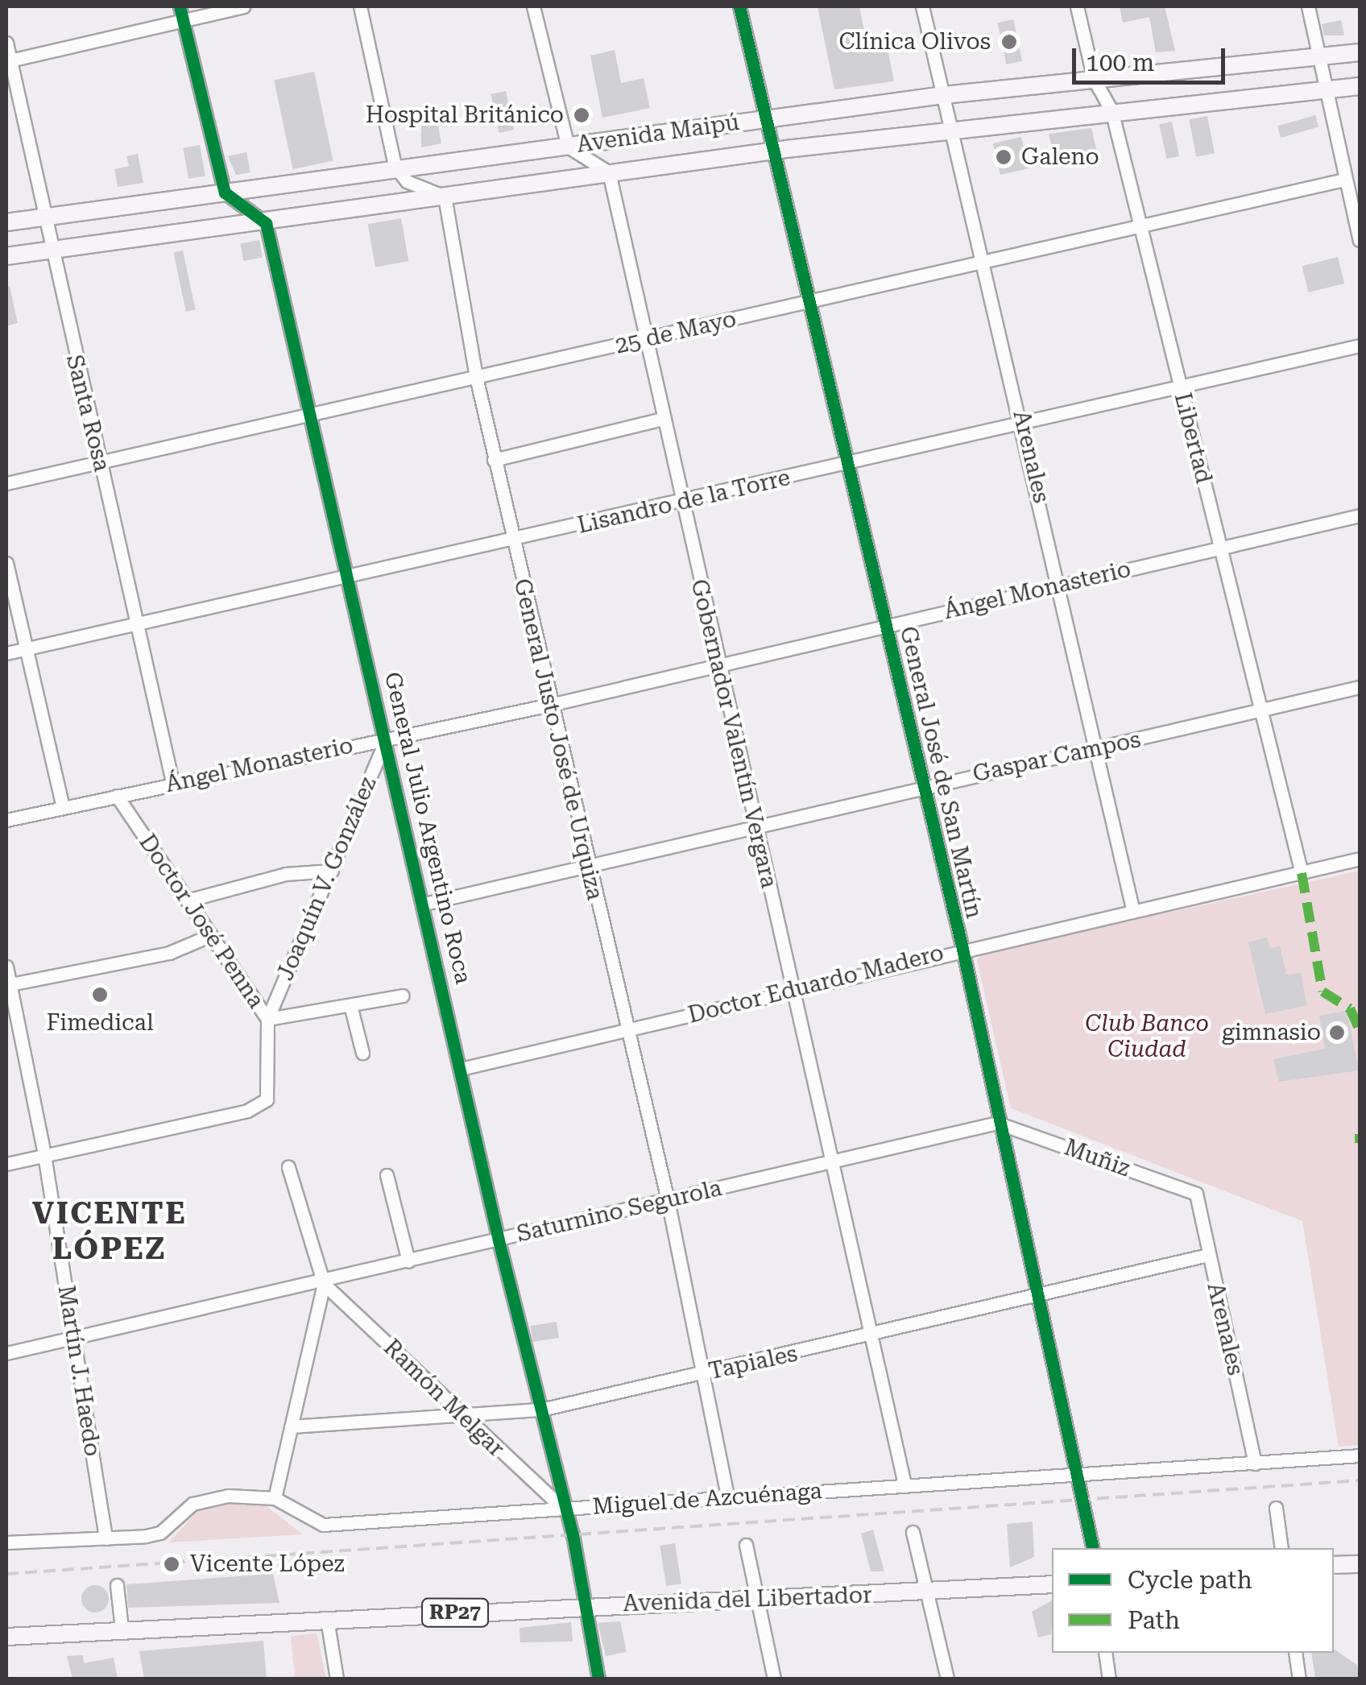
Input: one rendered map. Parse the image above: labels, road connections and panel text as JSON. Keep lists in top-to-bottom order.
{
  "streets": {
    "main road": ["Avenida Maipú", "Avenida del Libertador", "RP27"],
    "street": [
      "25 de Mayo",
      "Santa Rosa",
      "Libertad",
      "Arenales",
      "Lisandro de la Torre",
      "Ángel Monasterio",
      "Gobernador Valentín Vergara",
      "General Justo José de Urquiza",
      "Gaspar Campos",
      "General José de San Martín",
      "General Julio Argentino Roca",
      "Joaquín V. González",
      "Doctor José Penna",
      "Doctor Eduardo Madero",
      "Muñiz",
      "Saturnino Segurola",
      "Tapiales",
      "Martín J. Haedo",
      "Ramón Melgar",
      "Miguel de Azcuénaga"
    ]
  },
  "crossings": [
    ["Avenida Maipú", "Santa Rosa"],
    ["Avenida Maipú", "Libertad"],
    ["Avenida Maipú", "Arenales"],
    ["Avenida Maipú", "Gobernador Valentín Vergara"],
    ["Avenida Maipú", "General Justo José de Urquiza"],
    ["Avenida Maipú", "General José de San Martín"],
    ["Avenida Maipú", "General Julio Argentino Roca"],
    ["25 de Mayo", "Santa Rosa"],
    ["25 de Mayo", "Libertad"],
    ["25 de Mayo", "Arenales"],
    ["25 de Mayo", "Gobernador Valentín Vergara"],
    ["25 de Mayo", "General Justo José de Urquiza"],
    ["25 de Mayo", "General José de San Martín"],
    ["25 de Mayo", "General Julio Argentino Roca"],
    ["Santa Rosa", "Lisandro de la Torre"],
    ["Santa Rosa", "Ángel Monasterio"],
    ["Libertad", "Lisandro de la Torre"],
    ["Libertad", "Ángel Monasterio"],
    ["Libertad", "Gaspar Campos"],
    ["Libertad", "Doctor Eduardo Madero"],
    ["Arenales", "Lisandro de la Torre"],
    ["Arenales", "Ángel Monasterio"],
    ["Arenales", "Gaspar Campos"],
    ["Arenales", "Doctor Eduardo Madero"],
    ["Arenales", "Muñiz"],
    ["Arenales", "Tapiales"],
    ["Arenales", "Miguel de Azcuénaga"],
    ["Lisandro de la Torre", "Gobernador Valentín Vergara"],
    ["Lisandro de la Torre", "General Justo José de Urquiza"],
    ["Lisandro de la Torre", "General José de San Martín"],
    ["Lisandro de la Torre", "General Julio Argentino Roca"],
    ["Ángel Monasterio", "Gobernador Valentín Vergara"],
    ["Ángel Monasterio", "General Justo José de Urquiza"],
    ["Ángel Monasterio", "General José de San Martín"],
    ["Ángel Monasterio", "General Julio Argentino Roca"],
    ["Ángel Monasterio", "Joaquín V. González"],
    ["Ángel Monasterio", "Doctor José Penna"],
    ["Gobernador Valentín Vergara", "Gaspar Campos"],
    ["Gobernador Valentín Vergara", "Doctor Eduardo Madero"],
    ["Gobernador Valentín Vergara", "Saturnino Segurola"],
    ["Gobernador Valentín Vergara", "Tapiales"],
    ["Gobernador Valentín Vergara", "Miguel de Azcuénaga"],
    ["General Justo José de Urquiza", "Gaspar Campos"],
    ["General Justo José de Urquiza", "Doctor Eduardo Madero"],
    ["General Justo José de Urquiza", "Saturnino Segurola"],
    ["General Justo José de Urquiza", "Tapiales"],
    ["General Justo José de Urquiza", "Miguel de Azcuénaga"],
    ["Gaspar Campos", "General José de San Martín"],
    ["Gaspar Campos", "General Julio Argentino Roca"],
    ["General José de San Martín", "Doctor Eduardo Madero"],
    ["General José de San Martín", "Muñiz"],
    ["General José de San Martín", "Saturnino Segurola"],
    ["General José de San Martín", "Tapiales"],
    ["General José de San Martín", "Miguel de Azcuénaga"],
    ["General Julio Argentino Roca", "Joaquín V. González"],
    ["General Julio Argentino Roca", "Doctor Eduardo Madero"],
    ["General Julio Argentino Roca", "Saturnino Segurola"],
    ["General Julio Argentino Roca", "Tapiales"],
    ["General Julio Argentino Roca", "Ramón Melgar"],
    ["General Julio Argentino Roca", "Miguel de Azcuénaga"],
    ["General Julio Argentino Roca", "Avenida del Libertador"],
    ["Joaquín V. González", "Doctor José Penna"],
    ["Doctor José Penna", "Martín J. Haedo"],
    ["Muñiz", "Saturnino Segurola"],
    ["Saturnino Segurola", "Martín J. Haedo"],
    ["Saturnino Segurola", "Ramón Melgar"],
    ["Tapiales", "Ramón Melgar"],
    ["Martín J. Haedo", "Miguel de Azcuénaga"],
    ["Ramón Melgar", "Miguel de Azcuénaga"]
  ],
  "districts": ["VICENTE LÓPEZ"],
  "parks": ["Club Banco Ciudad"],
  "places": [
    "Clínica Olivos",
    "Hospital Británico",
    "Galeno",
    "Fimedical",
    "gimnasio",
    "Vicente López"
  ],
  "legend": ["Cycle path", "Path"],
  "scale_bar": "100 m"
}
